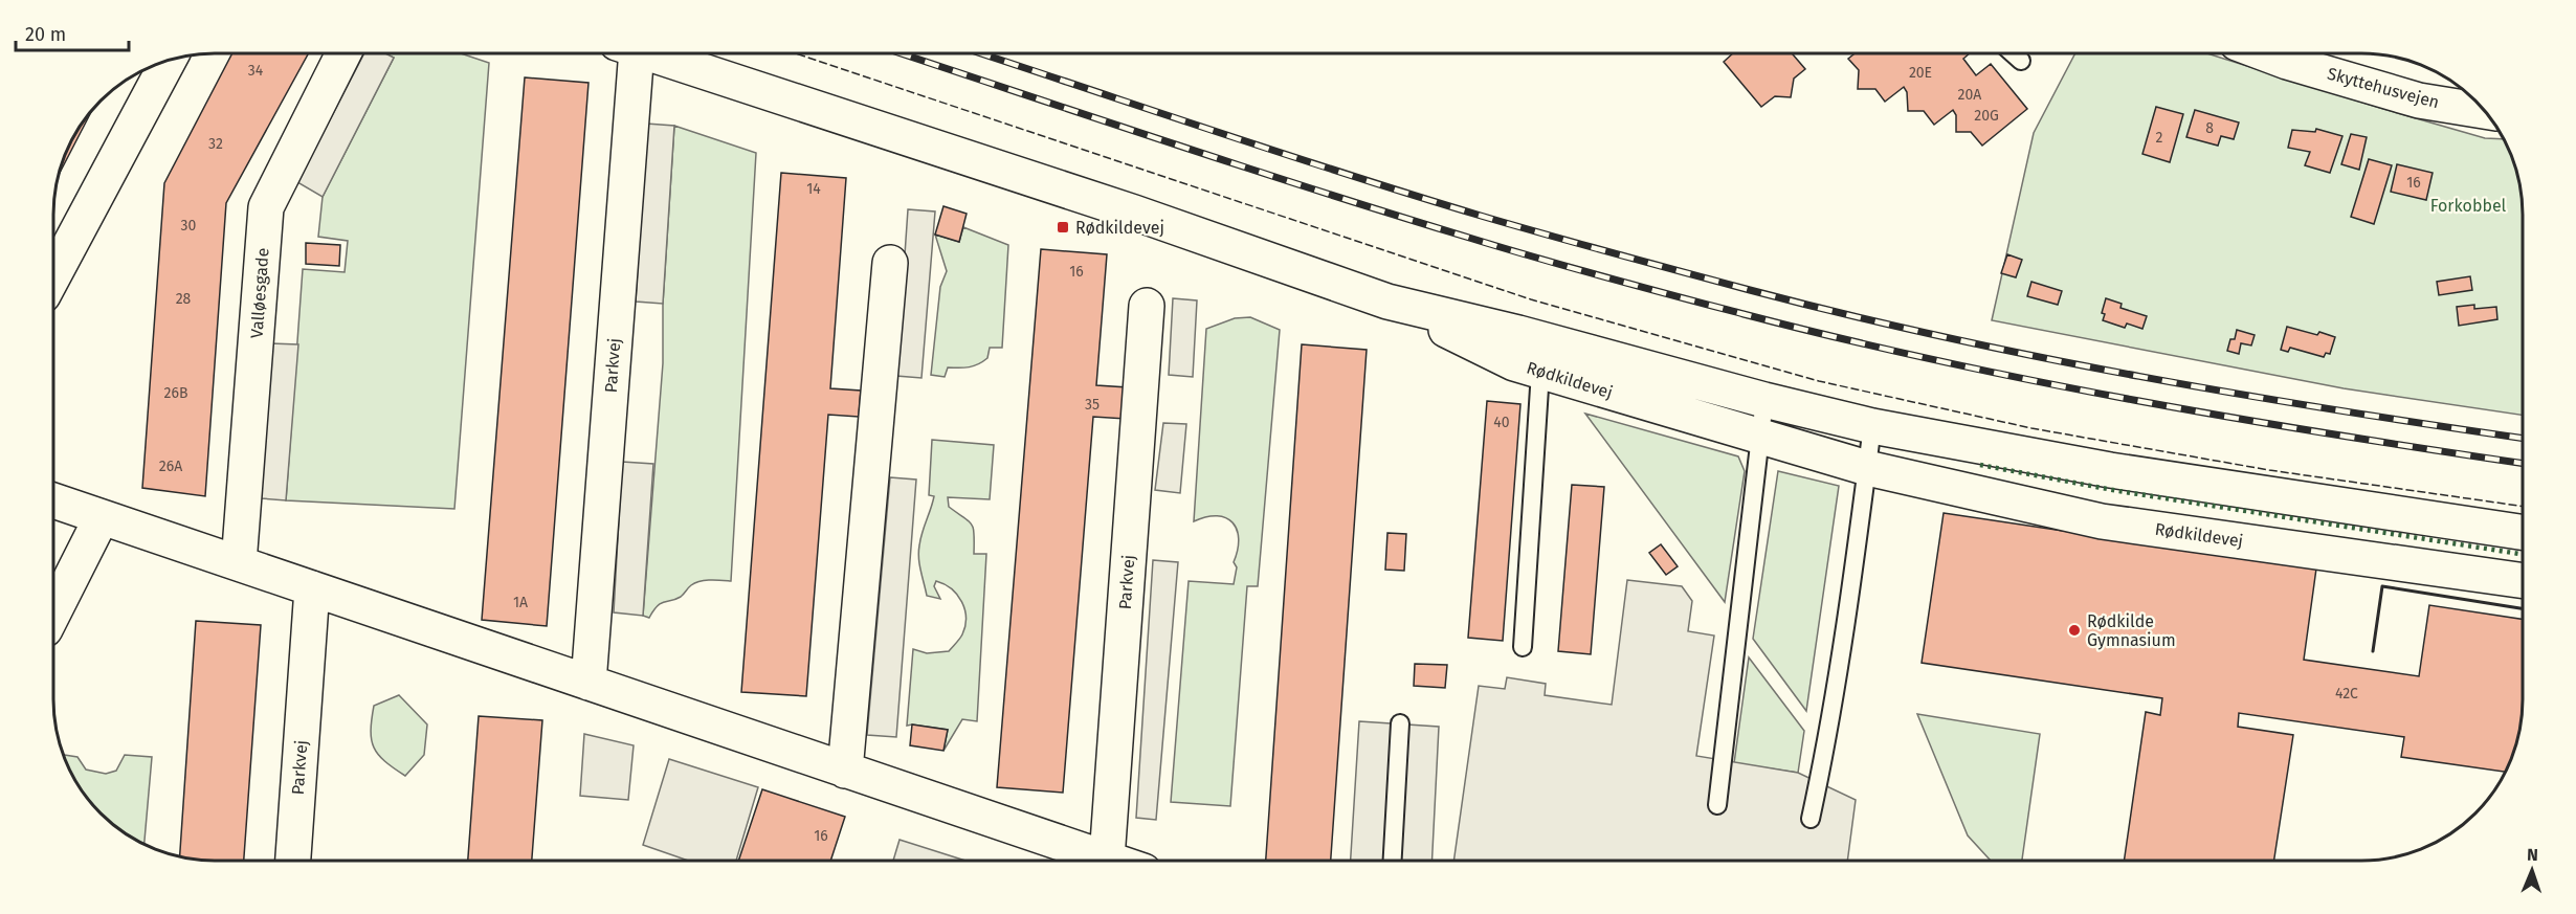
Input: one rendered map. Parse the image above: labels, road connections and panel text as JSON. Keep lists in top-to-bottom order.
{
  "streets": {
    "street": [
      "Skyttehusvejen",
      "Valløesgade",
      "Parkvej",
      "Rødkildevej"
    ]
  },
  "parks": ["Forkobbel"],
  "places": {
    "transit": ["Rødkildevej"],
    "other": ["Rødkilde Gymnasium"]
  },
  "house_numbers": [
    "34",
    "20E",
    "20A",
    "20G",
    "8",
    "2",
    "32",
    "16",
    "14",
    "30",
    "16",
    "28",
    "26B",
    "35",
    "40",
    "26A",
    "1A",
    "42C",
    "16"
  ],
  "scale_bar": "20 m",
  "north": "top"
}
